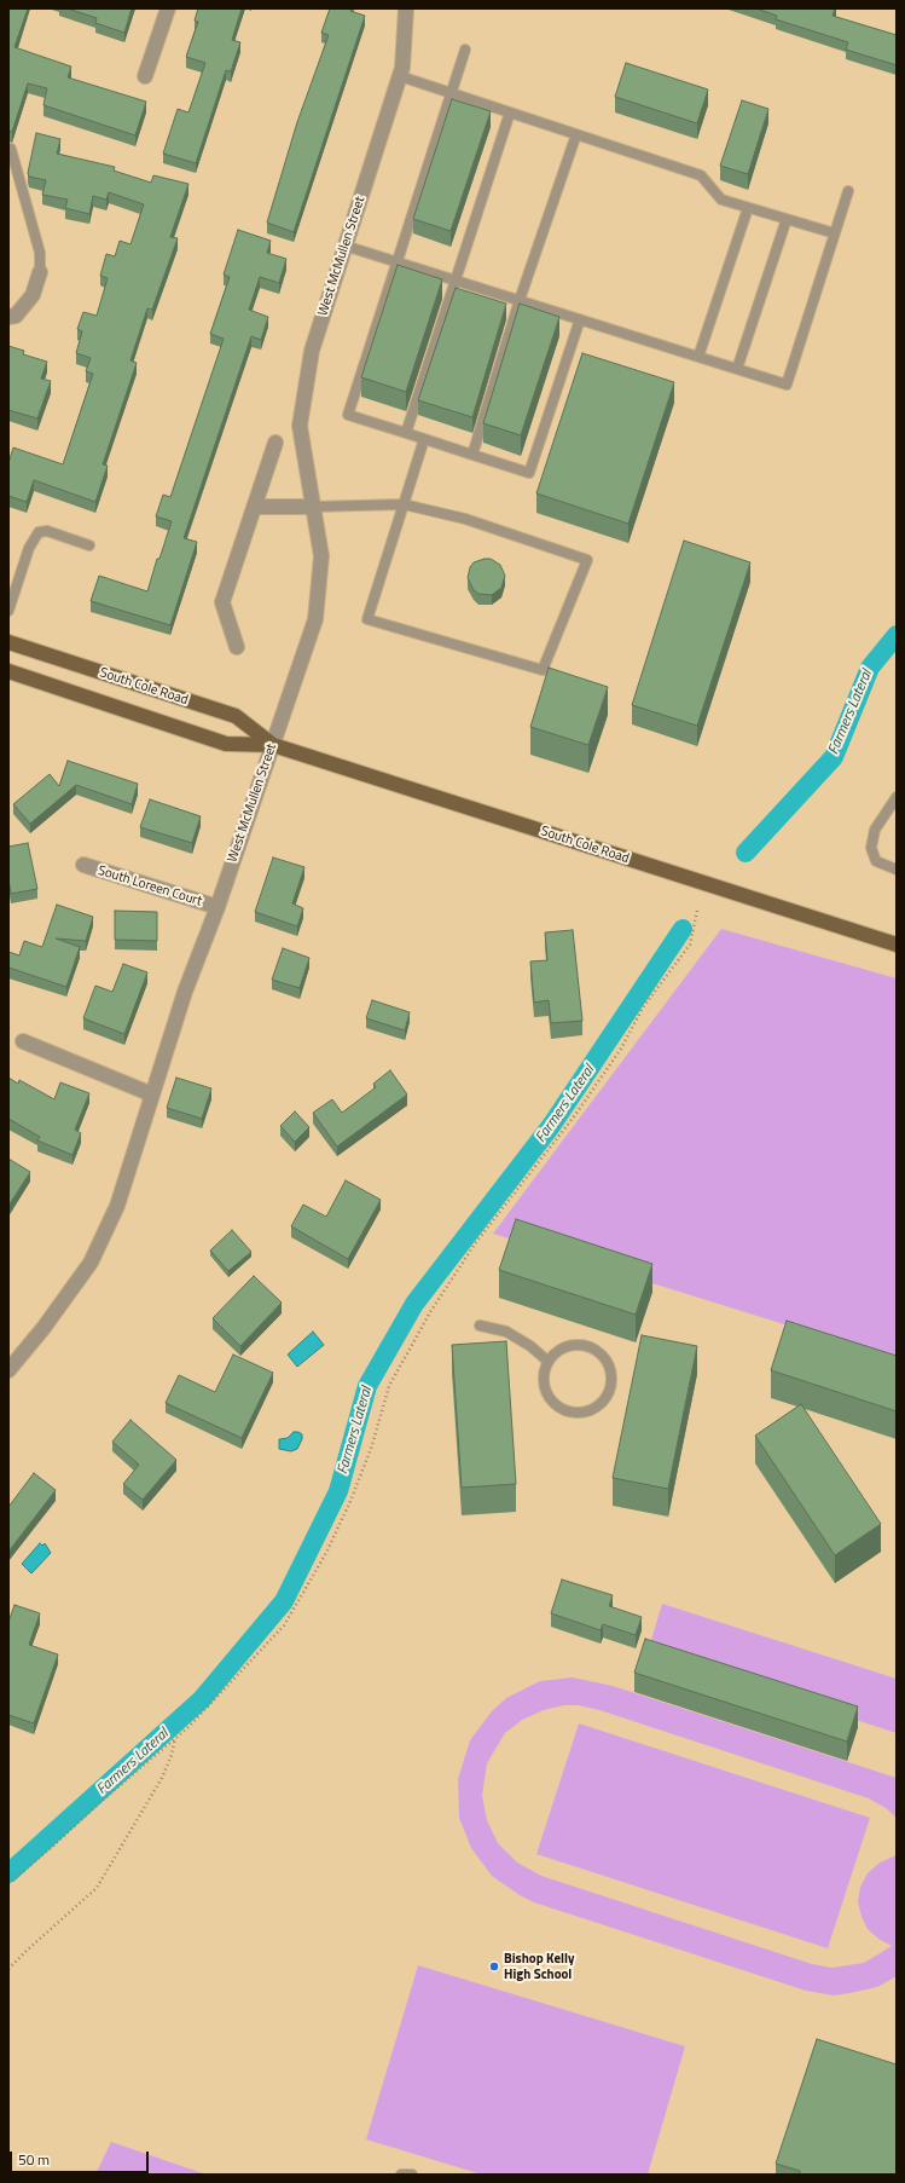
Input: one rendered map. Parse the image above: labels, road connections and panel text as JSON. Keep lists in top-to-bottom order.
{
  "streets": {
    "main road": ["South Cole Road"],
    "street": ["West McMullen Street", "South Loreen Court"]
  },
  "crossings": [
    ["West McMullen Street", "South Cole Road"],
    ["West McMullen Street", "South Loreen Court"]
  ],
  "water": ["Farmers Lateral"],
  "places": ["Bishop Kelly High School"],
  "scale_bar": "50 m"
}
